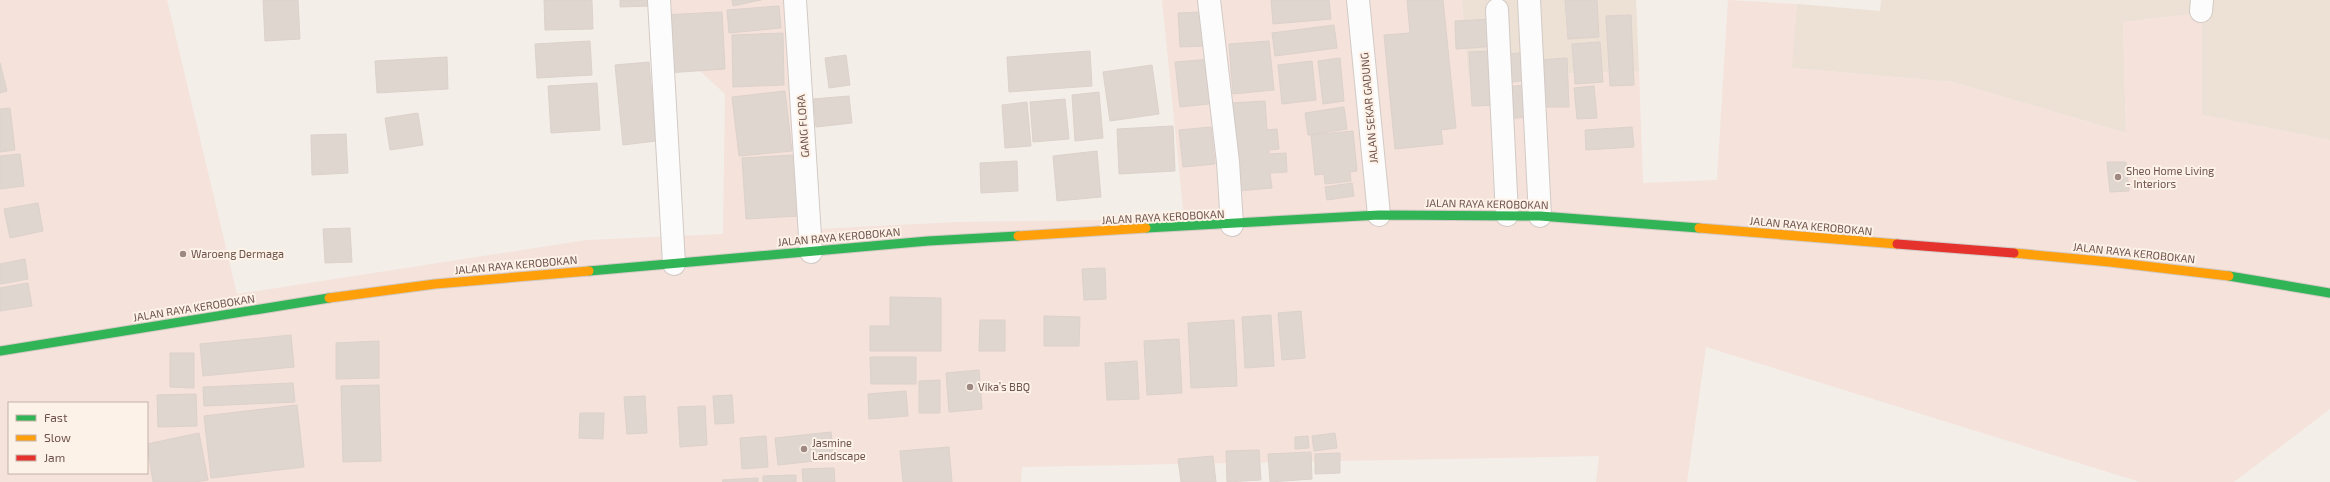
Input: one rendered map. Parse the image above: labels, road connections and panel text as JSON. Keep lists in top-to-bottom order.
{
  "streets": {
    "main road": ["JALAN RAYA KEROBOKAN"],
    "street": ["JALAN SEKAR GADUNG", "GANG FLORA"]
  },
  "crossings": [
    ["JALAN SEKAR GADUNG", "JALAN RAYA KEROBOKAN"],
    ["GANG FLORA", "JALAN RAYA KEROBOKAN"]
  ],
  "places": [
    "Sheo Home Living - Interiors",
    "Waroeng Dermaga",
    "Vika’s BBQ",
    "Jasmine Landscape"
  ],
  "legend": ["Fast", "Slow", "Jam"]
}
